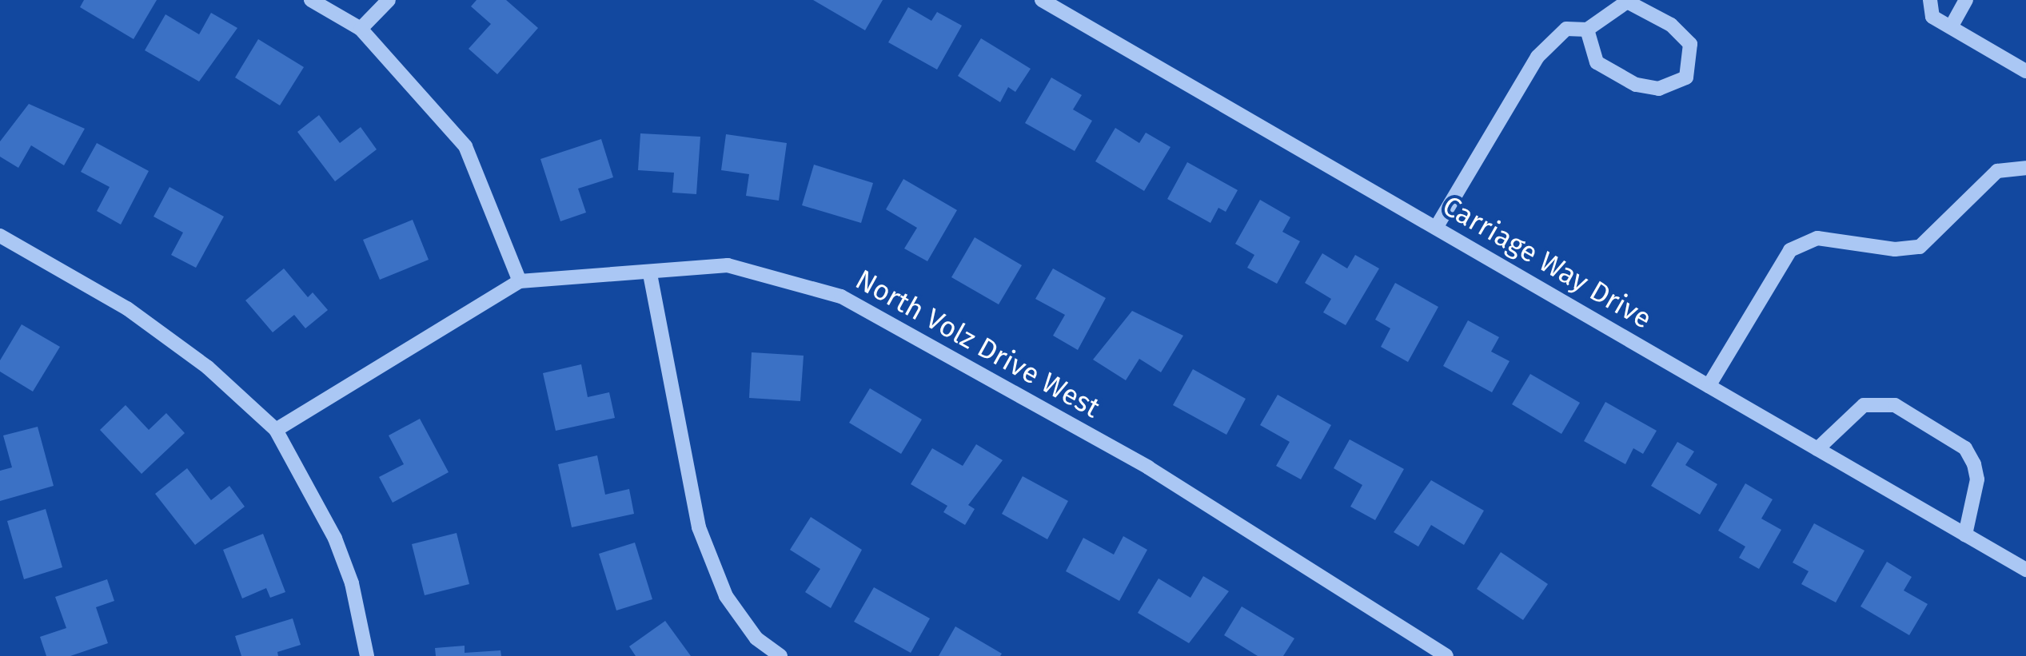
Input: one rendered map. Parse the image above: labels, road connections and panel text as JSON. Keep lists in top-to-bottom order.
{
  "streets": {
    "street": ["Carriage Way Drive", "North Volz Drive West"]
  }
}
